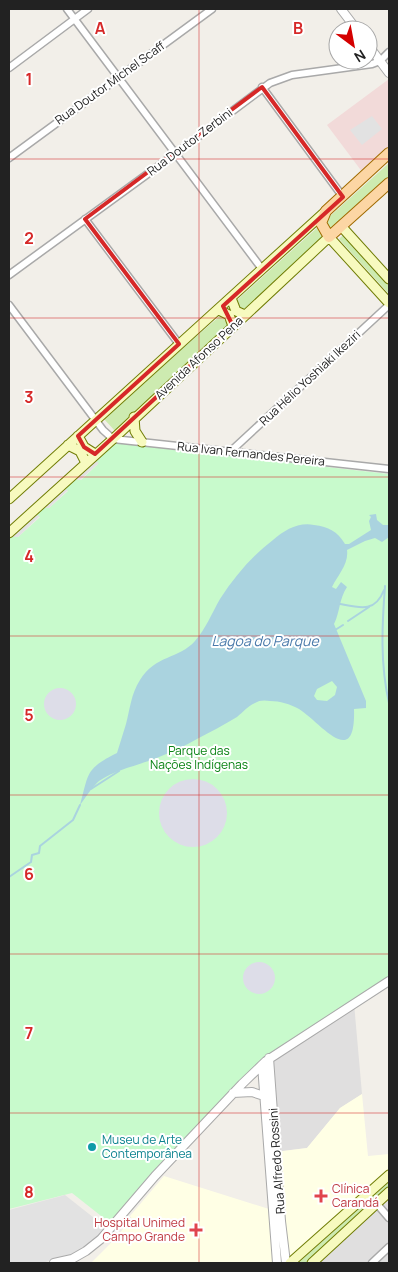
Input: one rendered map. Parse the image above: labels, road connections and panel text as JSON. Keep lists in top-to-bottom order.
{
  "streets": {
    "main road": ["Avenida Afonso Pena"],
    "street": [
      "Rua Doutor Michel Scaff",
      "Rua Doutor Zerbini",
      "Rua Hélio Yoshiaki Ikeziri",
      "Rua Ivan Fernandes Pereira",
      "Rua Alfredo Rossini"
    ]
  },
  "crossings": [
    ["Avenida Afonso Pena", "Rua Ivan Fernandes Pereira"],
    ["Rua Hélio Yoshiaki Ikeziri", "Rua Ivan Fernandes Pereira"]
  ],
  "water": ["Lagoa do Parque"],
  "parks": ["Parque das Nações Indígenas"],
  "places": {
    "other": ["Museu de Arte Contemporânea"],
    "health": ["Clínica Carandá", "Hospital Unimed Campo Grande"]
  },
  "north": "bottom right",
  "grid": {
    "columns": ["A", "B"],
    "rows": [
      "1",
      "2",
      "3",
      "4",
      "5",
      "6",
      "7",
      "8"
    ]
  }
}
